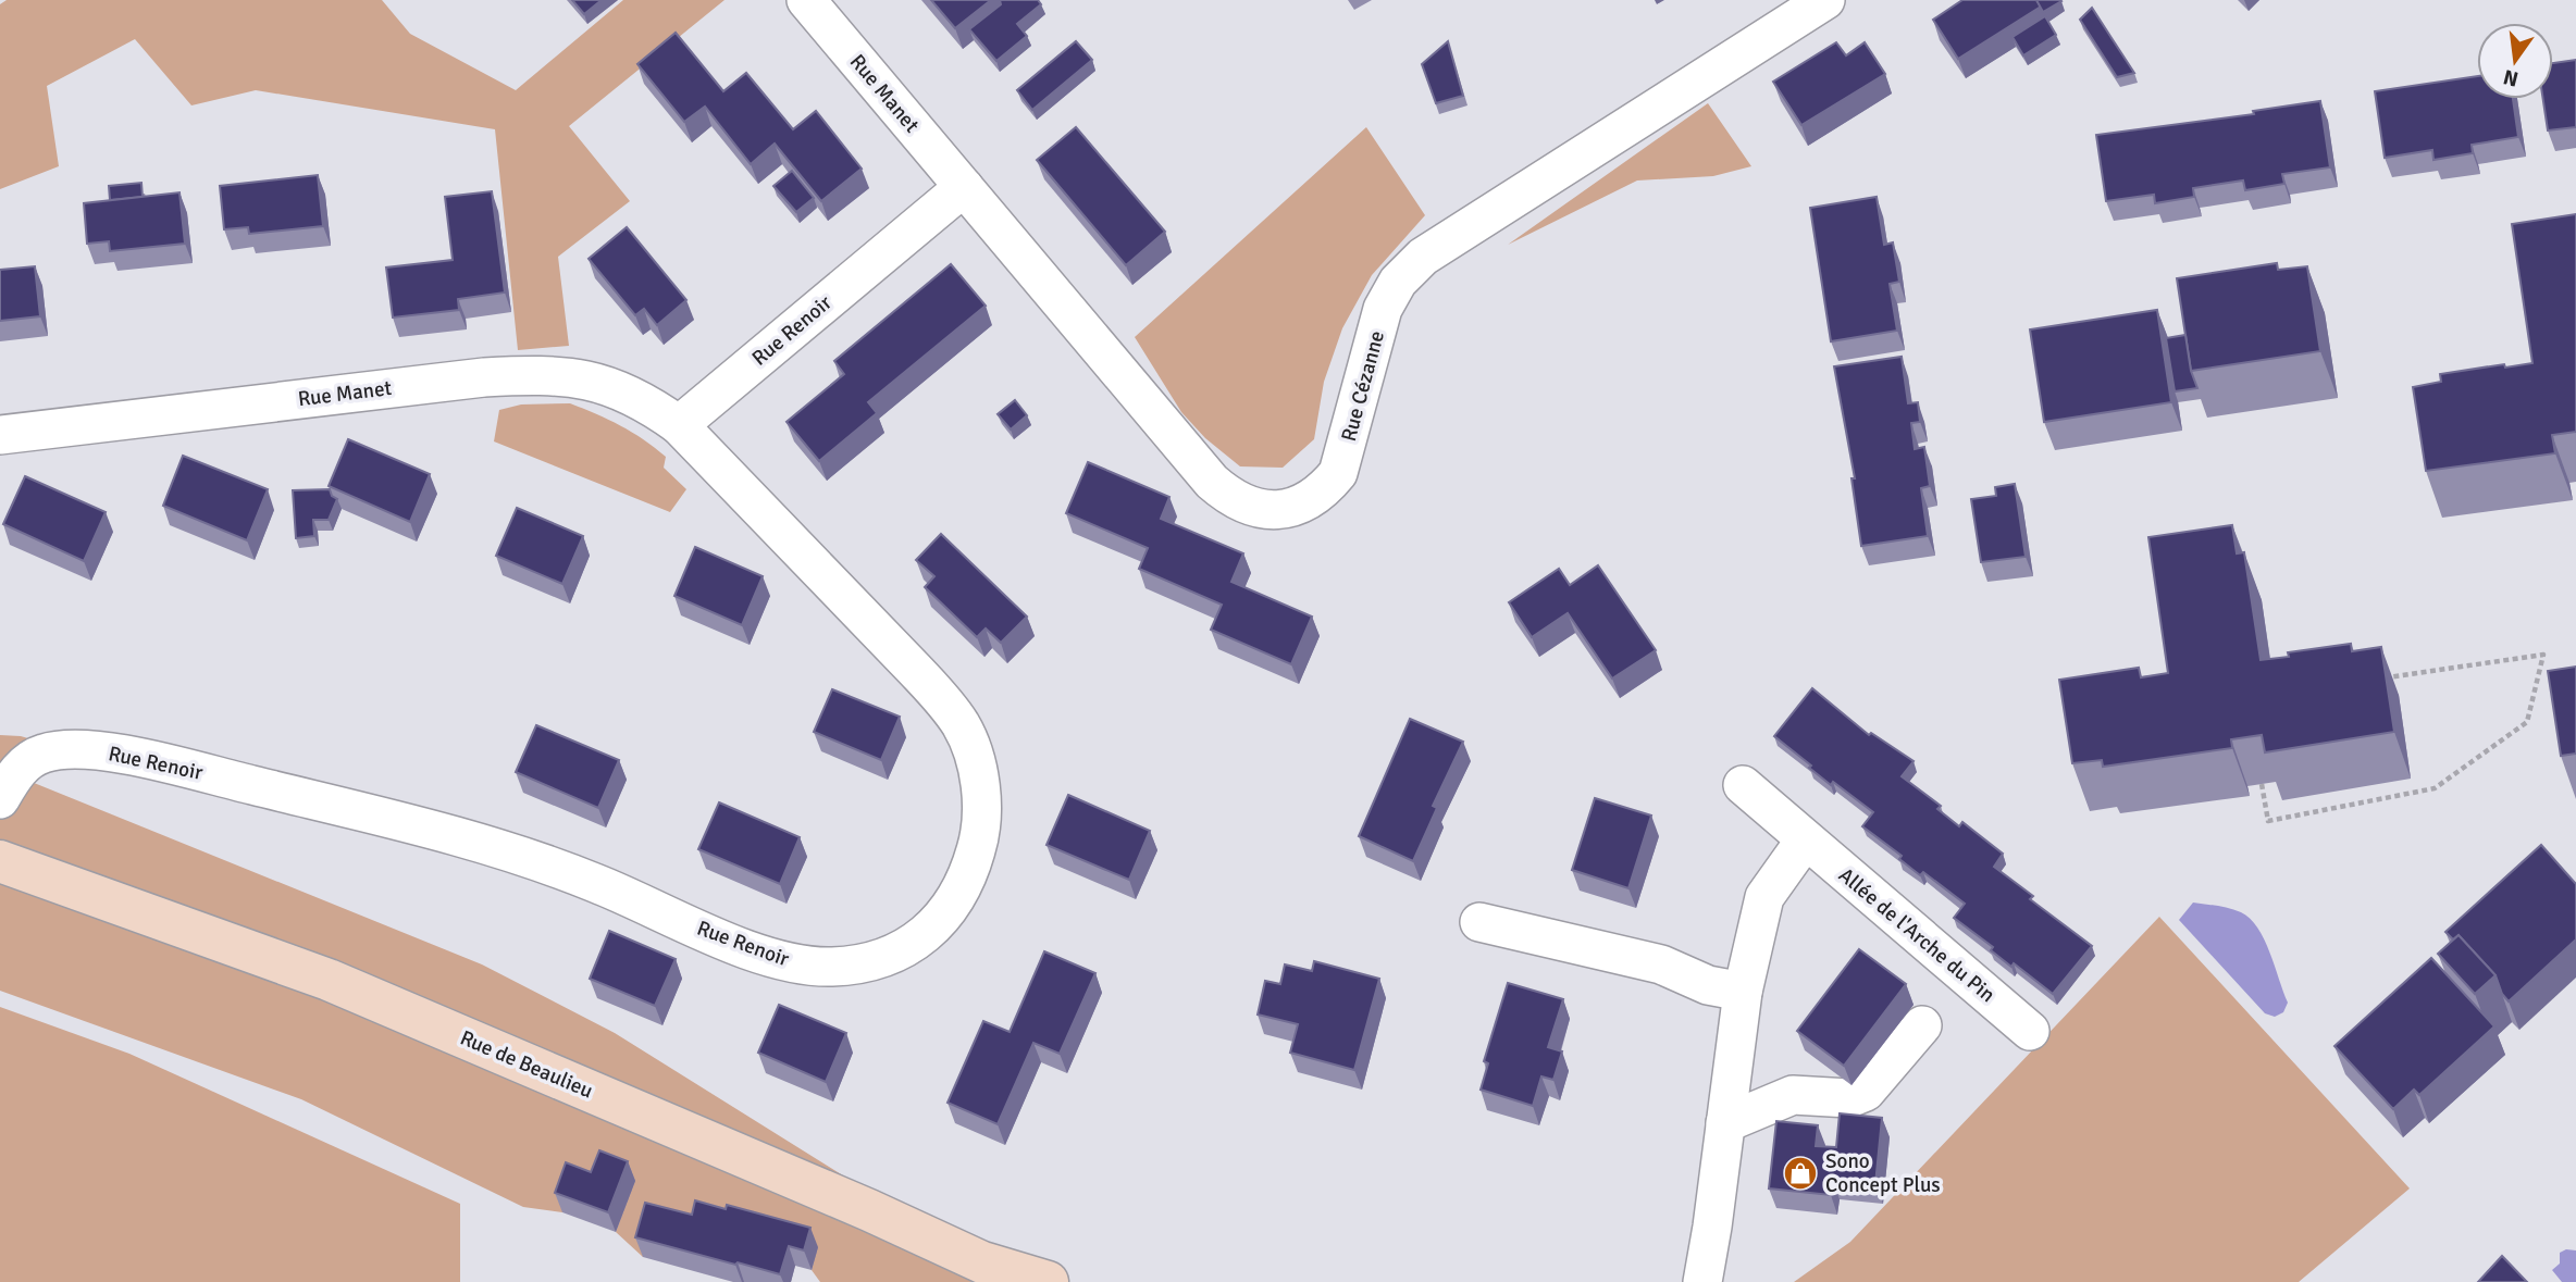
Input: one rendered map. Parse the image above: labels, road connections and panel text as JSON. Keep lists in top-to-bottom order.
{
  "streets": {
    "street": [
      "Rue Manet",
      "Rue Renoir",
      "Rue Cézanne",
      "Allée de l'Arche du Pin",
      "Rue de Beaulieu"
    ]
  },
  "crossings": [
    ["Rue Manet", "Rue Renoir"],
    ["Rue Manet", "Rue Cézanne"],
    ["Rue Renoir", "Rue Cézanne"]
  ],
  "places": {
    "shop": ["Sono Concept Plus"]
  },
  "north": "bottom"
}
